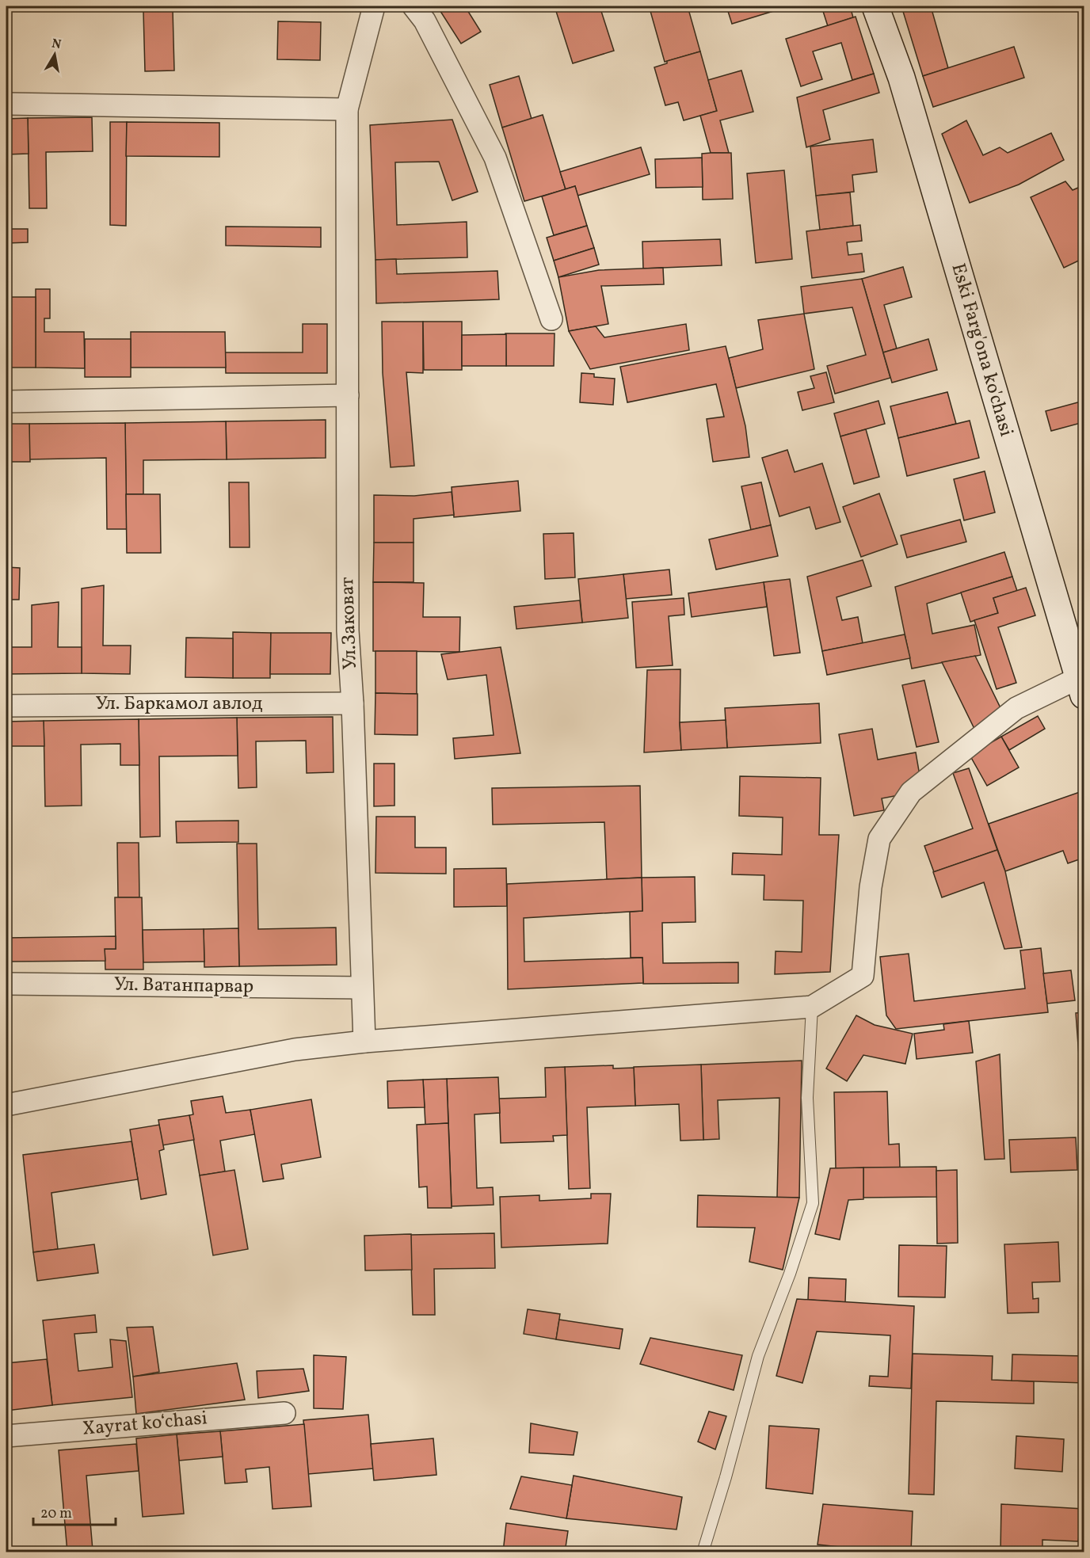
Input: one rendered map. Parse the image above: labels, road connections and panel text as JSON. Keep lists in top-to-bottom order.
{
  "streets": {
    "main road": ["Eski Farg'ona ko'chasi"],
    "street": [
      "Ул.Заковат",
      "Ул. Баркамол авлод",
      "Ул. Ватанпарвар",
      "Xayrat koʻchasi"
    ]
  },
  "crossings": [
    ["Ул.Заковат", "Ул. Баркамол авлод"],
    ["Ул.Заковат", "Ул. Ватанпарвар"]
  ],
  "scale_bar": "20 m",
  "north": "top"
}
